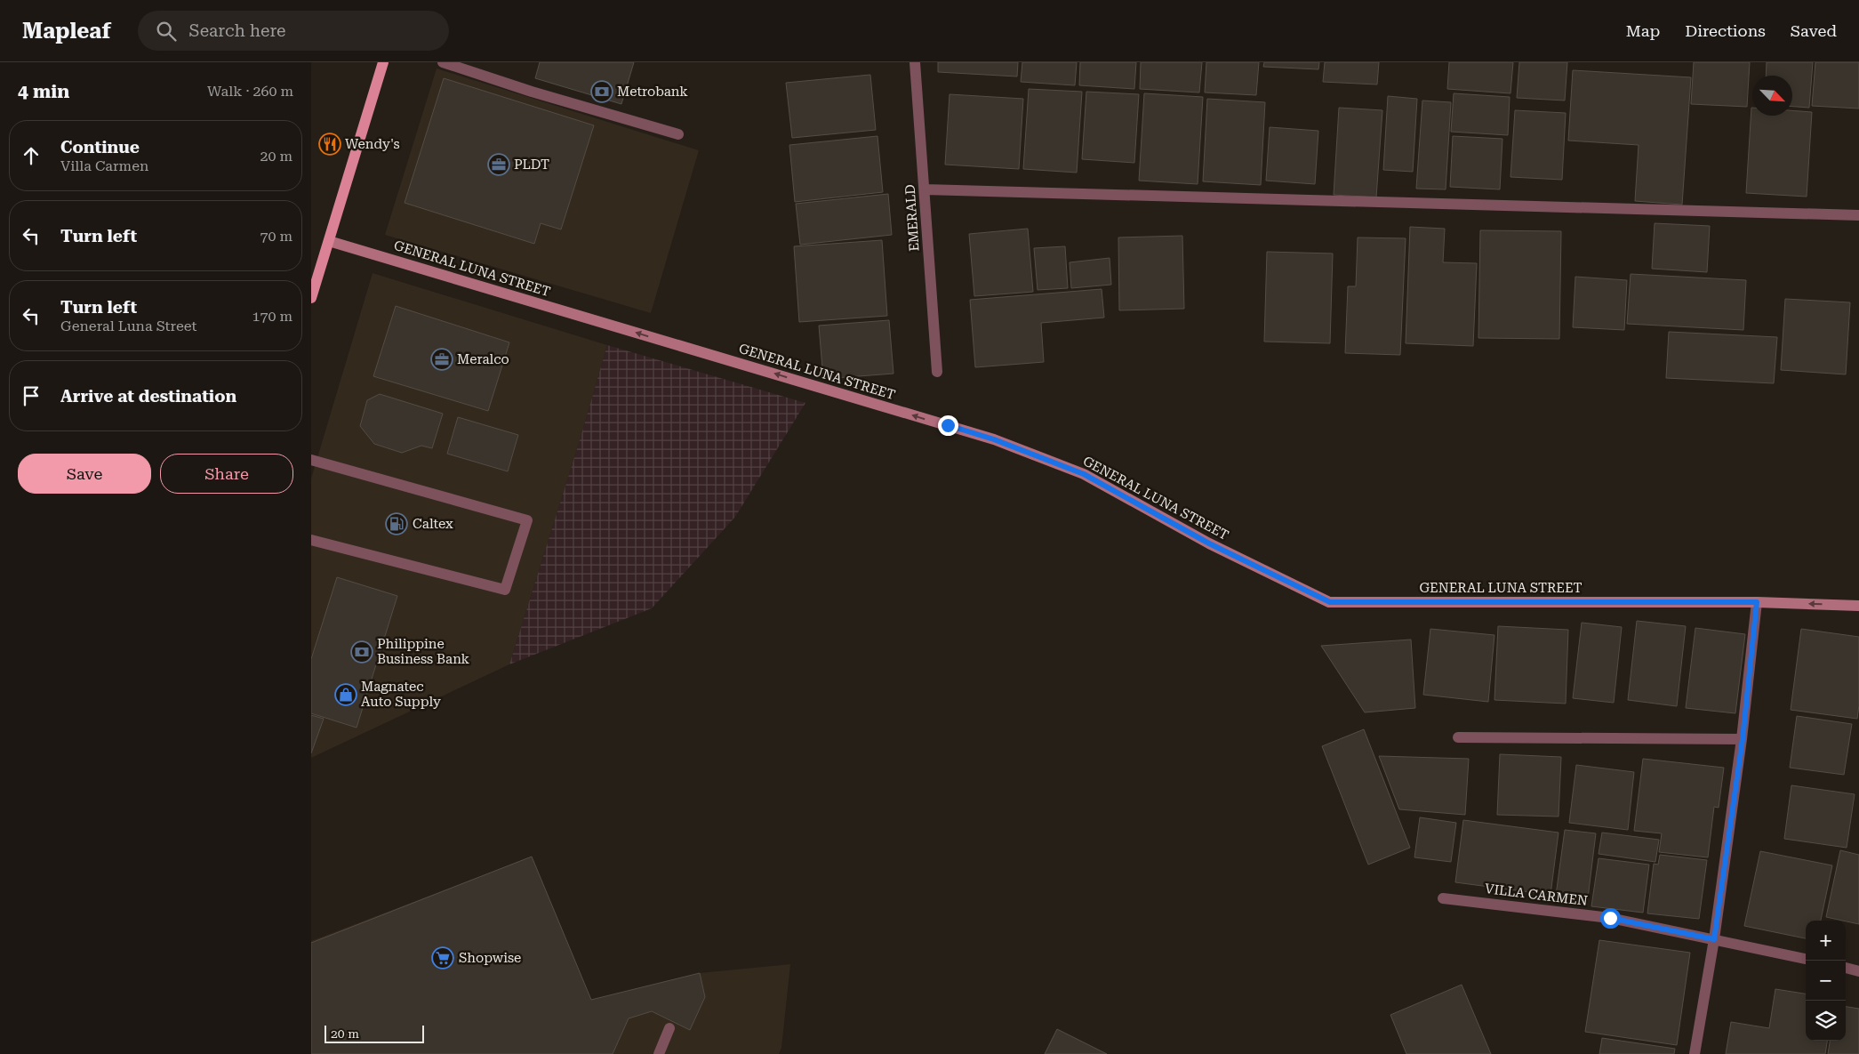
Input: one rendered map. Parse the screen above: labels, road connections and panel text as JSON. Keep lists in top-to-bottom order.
{
  "streets": {
    "street": ["EMERALD", "GENERAL LUNA STREET", "VILLA CARMEN"]
  },
  "one_way": ["GENERAL LUNA STREET"],
  "places": {
    "bank": ["Metrobank", "Philippine Business Bank"],
    "restaurant": ["Wendy's"],
    "office": ["PLDT", "Meralco"],
    "fuel station": ["Caltex"],
    "shop": ["Magnatec Auto Supply"],
    "supermarket": ["Shopwise"]
  },
  "scale_bar": "20 m",
  "north": "bottom right",
  "page": {
    "header": "Mapleaf",
    "search": "Search here",
    "nav": ["Map", "Directions", "Saved"],
    "heading": ["4 min", "Walk · 260 m"],
    "list": [
      ["Continue", "Villa Carmen", "20 m"],
      ["Turn left", "70 m"],
      ["Turn left", "General Luna Street", "170 m"],
      "Arrive at destination"
    ],
    "buttons": ["Save", "Share"],
    "map_buttons": ["+", "−"],
    "scale": "20 m"
  }
}
